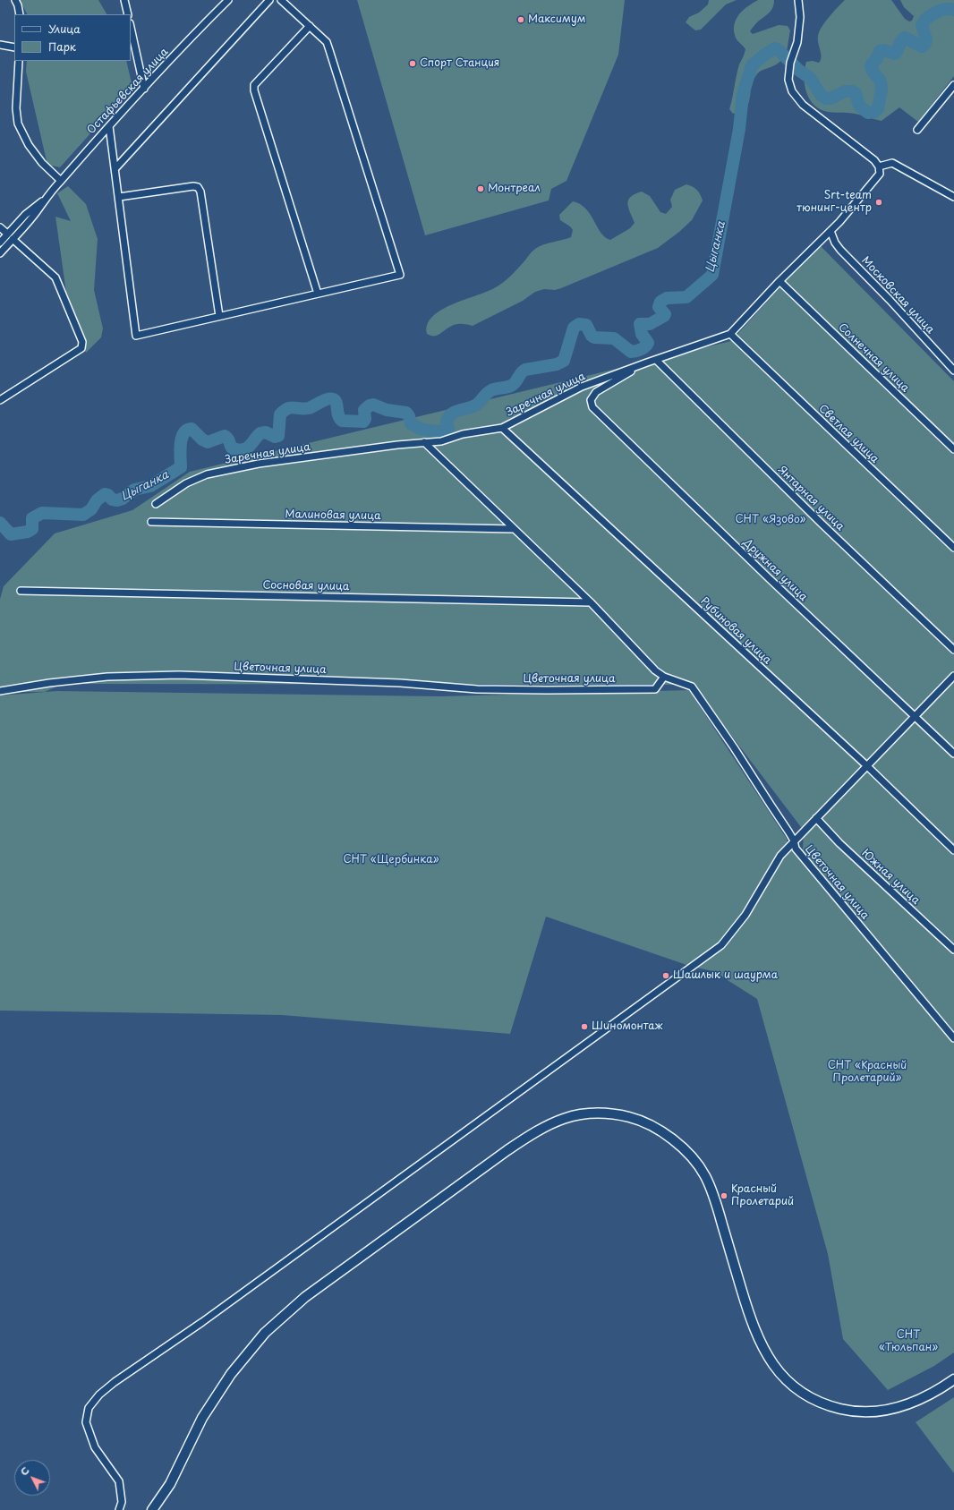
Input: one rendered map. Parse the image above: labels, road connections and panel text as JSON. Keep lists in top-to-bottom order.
{
  "streets": {
    "street": [
      "Остафьевская улица",
      "Московская улица",
      "Солнечная улица",
      "Заречная улица",
      "Светлая улица",
      "Янтарная улица",
      "Малиновая улица",
      "Дружная улица",
      "Сосновая улица",
      "Рубиновая улица",
      "Цветочная улица",
      "Южная улица"
    ]
  },
  "crossings": [
    ["Московская улица", "Заречная улица"],
    ["Солнечная улица", "Заречная улица"],
    ["Заречная улица", "Светлая улица"],
    ["Заречная улица", "Янтарная улица"],
    ["Заречная улица", "Дружная улица"],
    ["Заречная улица", "Рубиновая улица"]
  ],
  "water": ["Цыганка"],
  "parks": [
    "СНТ «Язово»",
    "СНТ «Щербинка»",
    "СНТ «Красный Пролетарий»",
    "СНТ «Тюльпан»"
  ],
  "places": [
    "Максимум",
    "Спорт Станция",
    "Монтреал",
    "Srt-team тюнинг-центр",
    "Шашлык и шаурма",
    "Шиномонтаж",
    "Красный Пролетарий"
  ],
  "legend": ["Улица", "Парк"],
  "north": "top left"
}
